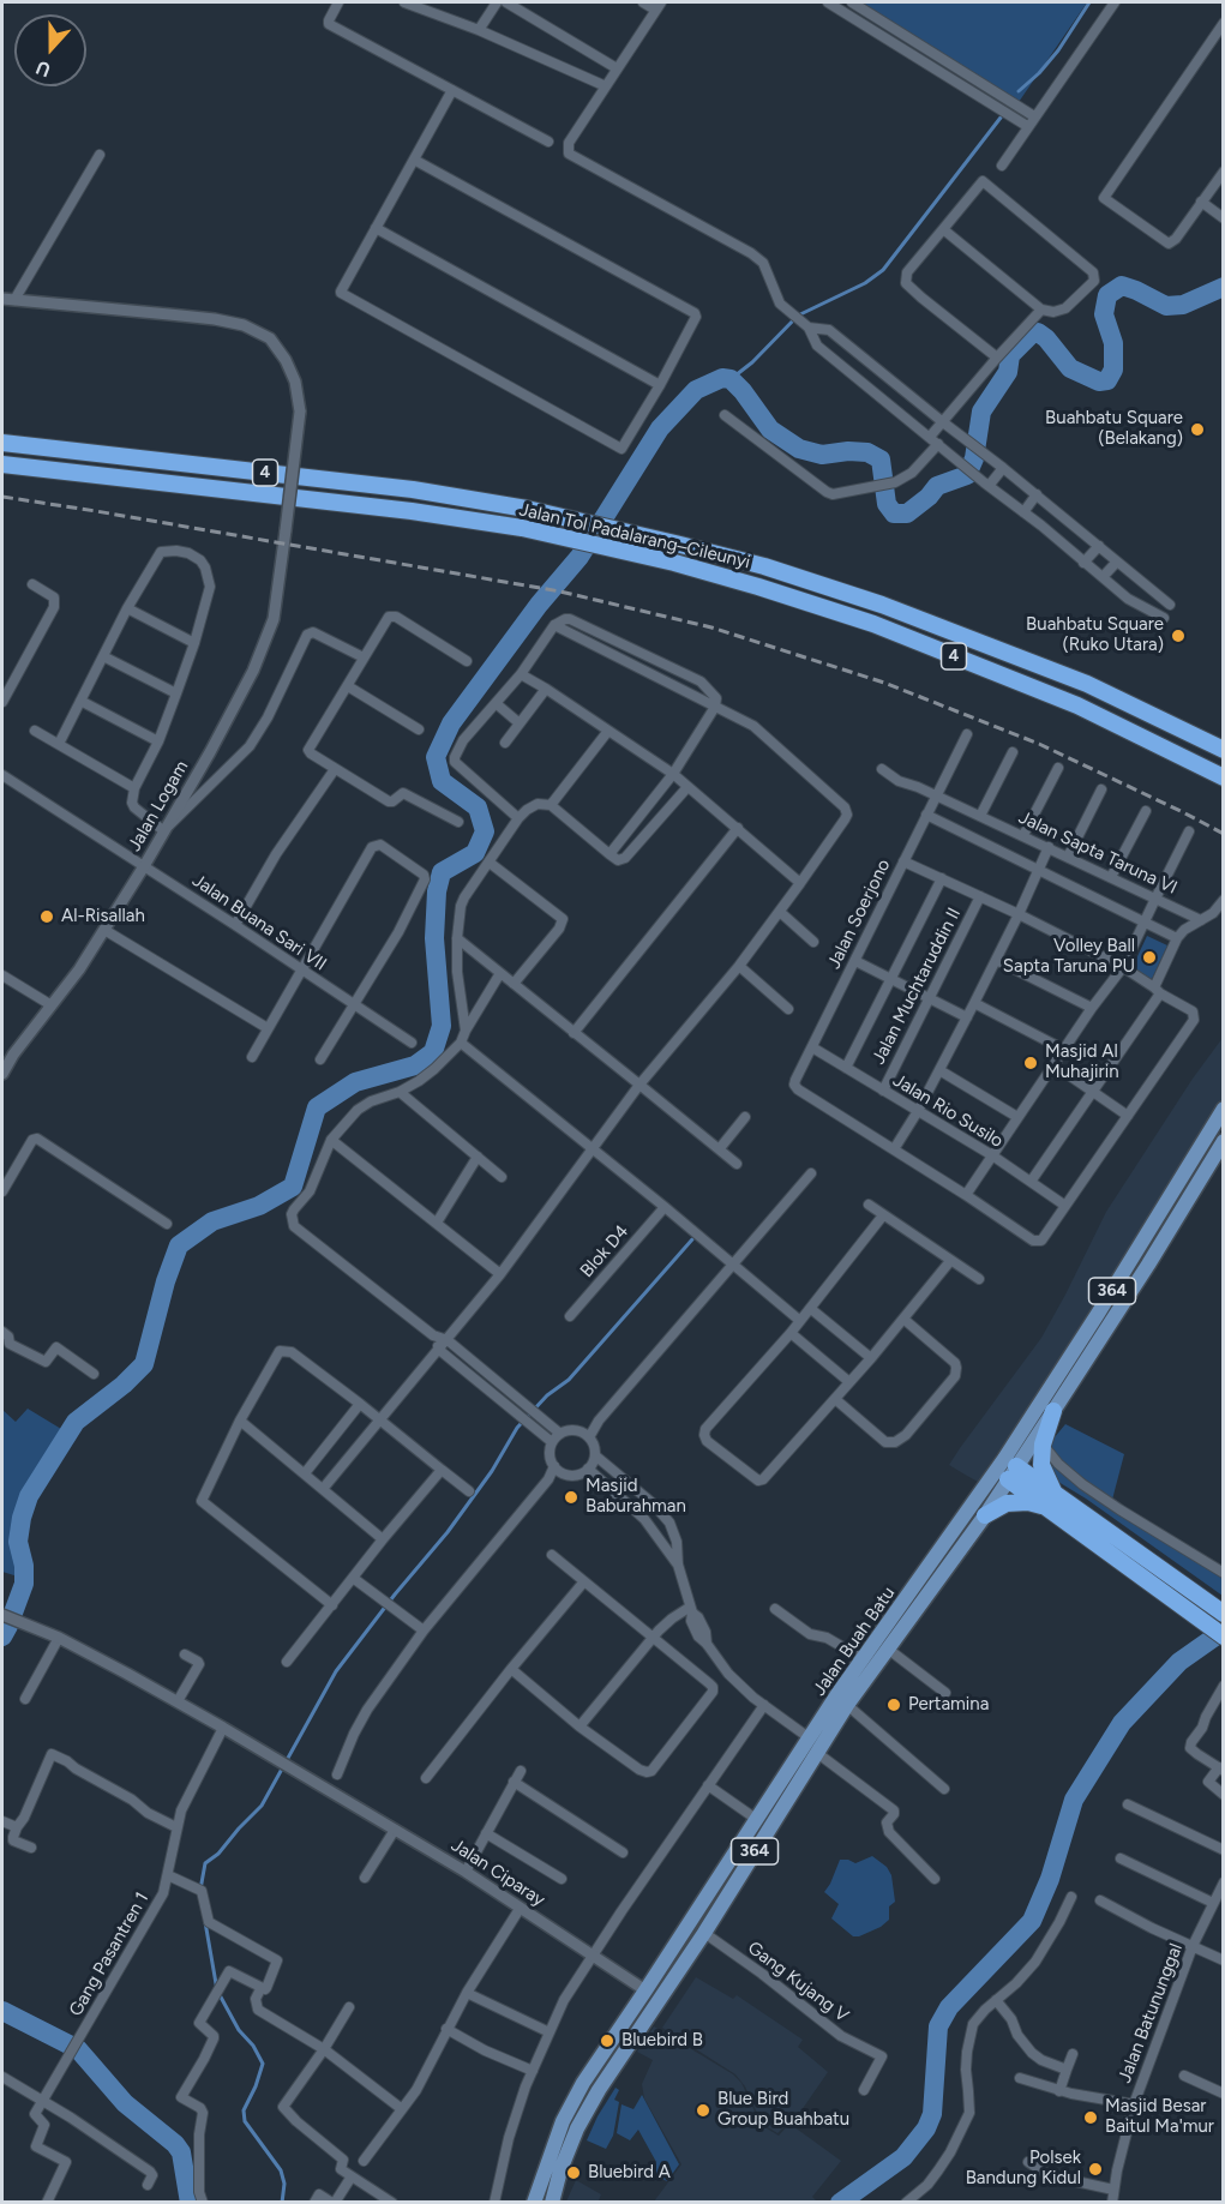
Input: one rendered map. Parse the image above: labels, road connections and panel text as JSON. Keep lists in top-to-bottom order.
{
  "streets": {
    "highway": ["4", "Jalan Tol Padalarang–Cileunyi"],
    "main road": ["364", "Jalan Buah Batu"],
    "street": [
      "Jalan Logam",
      "Jalan Sapta Taruna VI",
      "Jalan Soerjono",
      "Jalan Buana Sari VII",
      "Jalan Muchtaruddin II",
      "Jalan Rio Susilo",
      "Blok D4",
      "Jalan Ciparay",
      "Gang Pasantren 1",
      "Gang Kujang V",
      "Jalan Batununggal"
    ]
  },
  "crossings": [
    ["Jalan Logam", "Jalan Buana Sari VII"],
    ["Jalan Sapta Taruna VI", "Jalan Soerjono"],
    ["Jalan Soerjono", "Jalan Rio Susilo"],
    ["Jalan Muchtaruddin II", "Jalan Rio Susilo"],
    ["Jalan Buah Batu", "Jalan Ciparay"],
    ["Jalan Buah Batu", "Gang Kujang V"],
    ["Jalan Ciparay", "Gang Pasantren 1"]
  ],
  "places": [
    "Buahbatu Square (Belakang)",
    "Buahbatu Square (Ruko Utara)",
    "Al-Risallah",
    "Volley Ball Sapta Taruna PU",
    "Masjid Al Muhajirin",
    "Masjid Baburahman",
    "Pertamina",
    "Bluebird B",
    "Blue Bird Group Buahbatu",
    "Masjid Besar Baitul Ma'mur",
    "Polsek Bandung Kidul",
    "Bluebird A"
  ],
  "north": "bottom"
}
